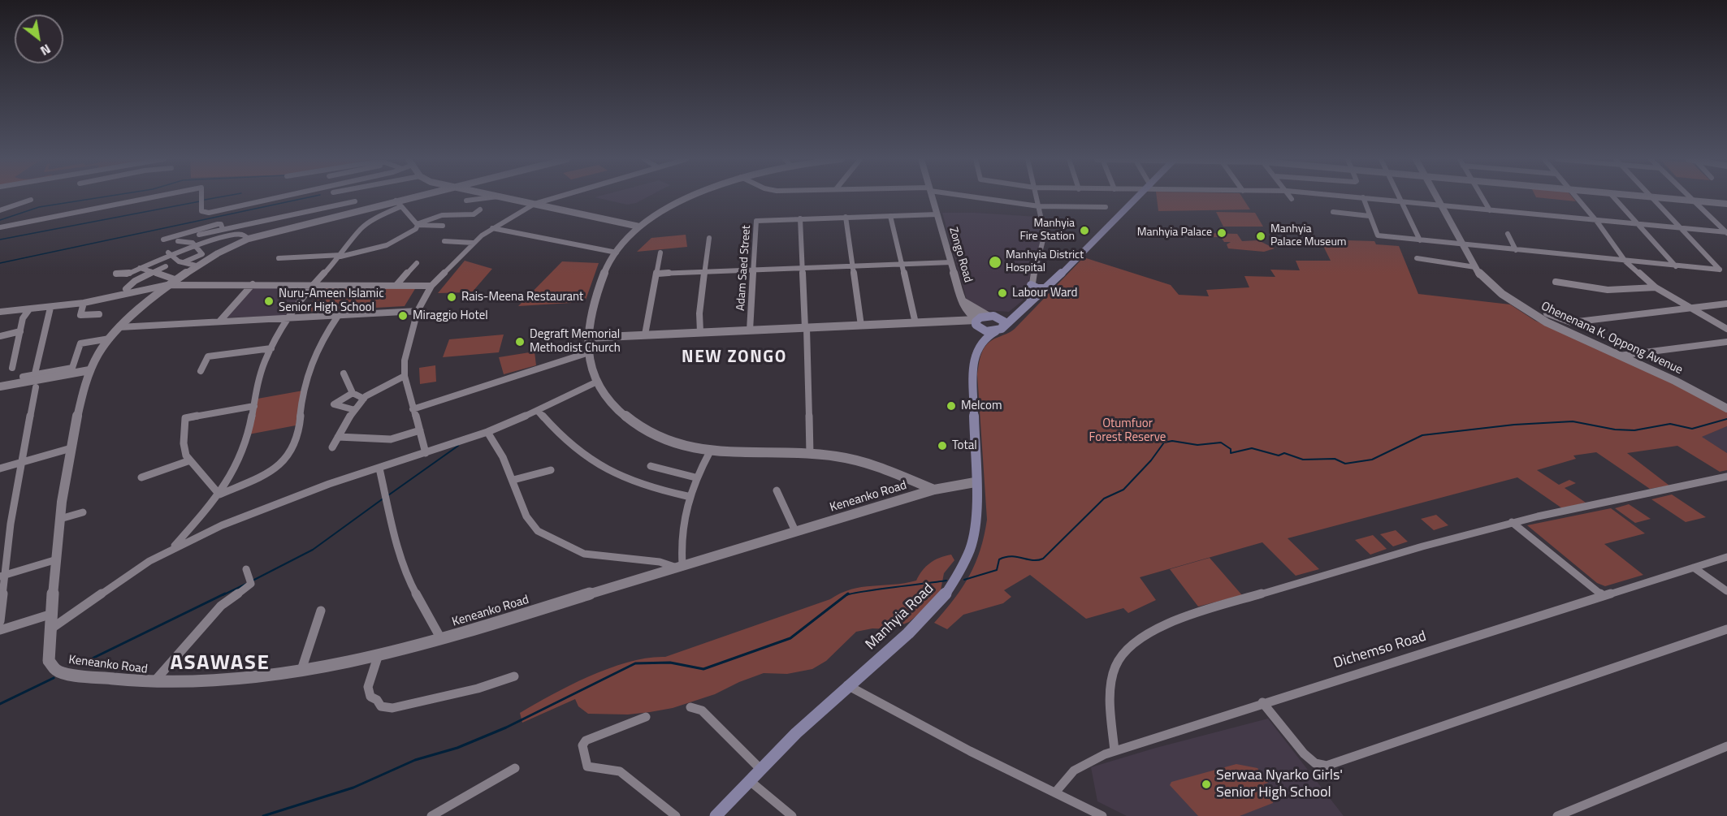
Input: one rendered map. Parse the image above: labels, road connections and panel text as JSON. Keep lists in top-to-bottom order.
{
  "streets": {
    "main road": ["Manhyia Road"],
    "street": [
      "Zongo Road",
      "Adam Saed Street",
      "Ohenenana K. Oppong Avenue",
      "Keneanko Road",
      "Dichemso Road"
    ]
  },
  "crossings": [
    ["Keneanko Road", "Manhyia Road"]
  ],
  "districts": ["NEW ZONGO", "ASAWASE"],
  "parks": ["Otumfuor Forest Reserve"],
  "places": [
    "Manhyia Fire Station",
    "Manhyia Palace",
    "Manhyia Palace Museum",
    "Manhyia District Hospital",
    "Labour Ward",
    "Rais-Meena Restaurant",
    "Nuru-Ameen Islamic Senior High School",
    "Miraggio Hotel",
    "Degraft Memorial Methodist Church",
    "Melcom",
    "Total",
    "Serwaa Nyarko Girls' Senior High School"
  ],
  "north": "bottom right"
}
